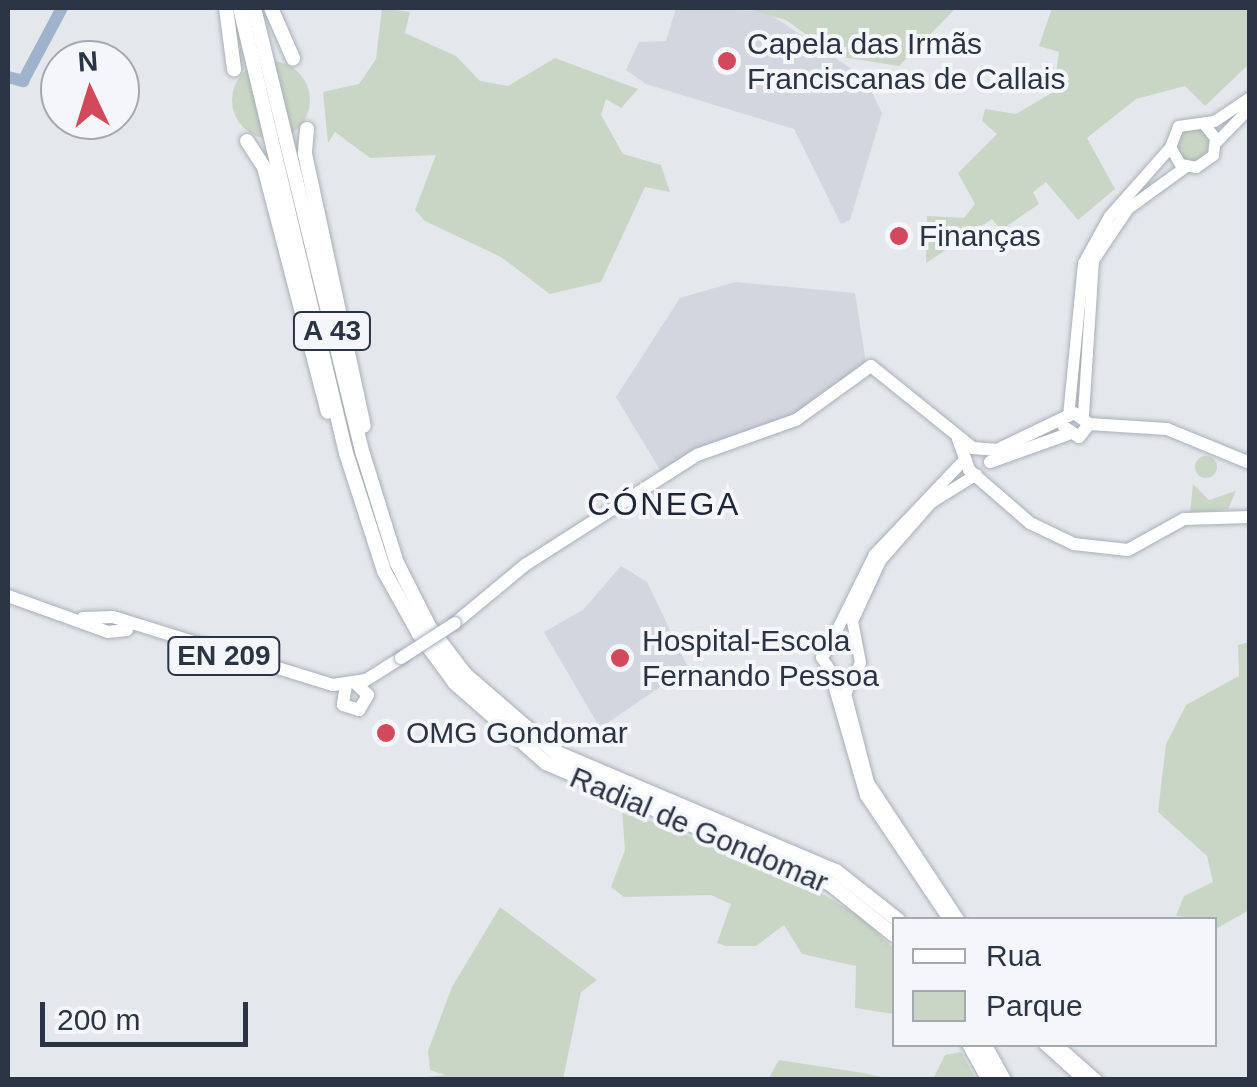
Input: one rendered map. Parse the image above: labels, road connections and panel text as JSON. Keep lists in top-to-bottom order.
{
  "streets": {
    "highway": ["A 43", "Radial de Gondomar"],
    "main road": ["EN 209"]
  },
  "crossings": [
    ["A 43", "Radial de Gondomar"]
  ],
  "districts": ["CÓNEGA"],
  "places": [
    "Capela das Irmãs Franciscanas de Callais",
    "Finanças",
    "Hospital-Escola Fernando Pessoa",
    "OMG Gondomar"
  ],
  "legend": ["Rua", "Parque"],
  "scale_bar": "200 m",
  "north": "top"
}
